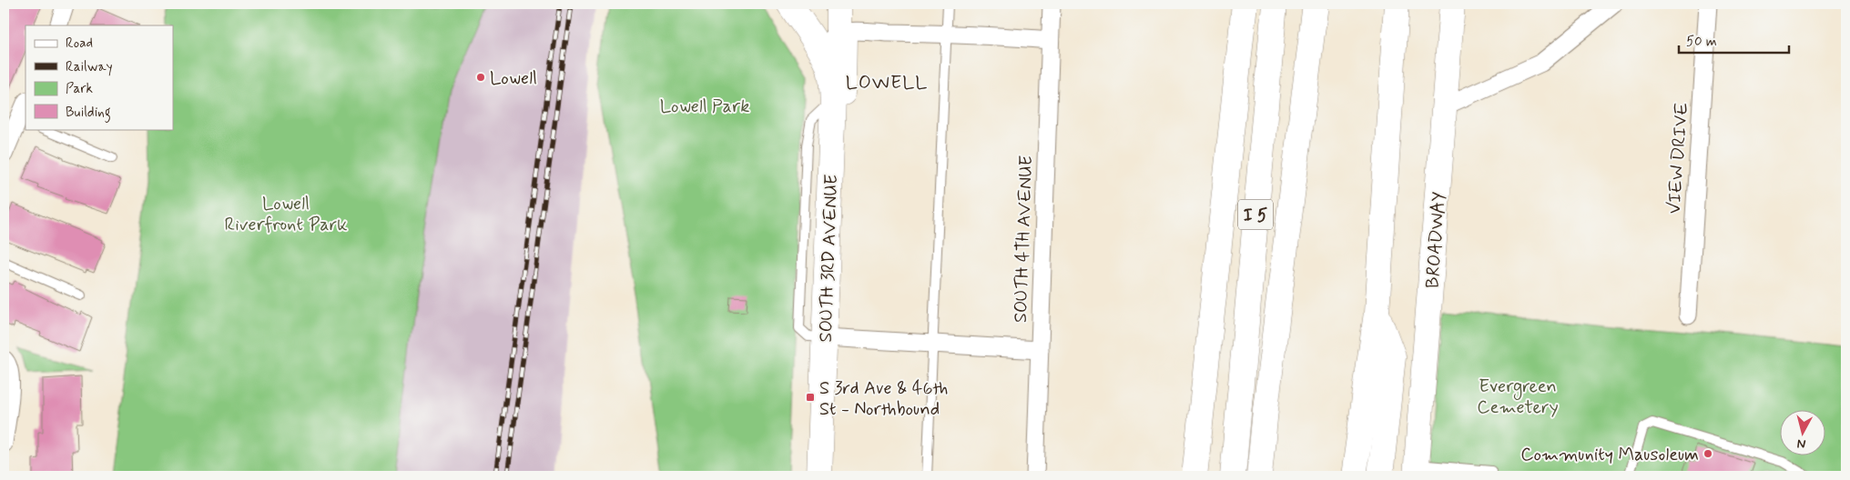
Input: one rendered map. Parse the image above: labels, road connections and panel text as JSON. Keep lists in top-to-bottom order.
{
  "streets": {
    "main road": ["I 5", "BROADWAY", "SOUTH 3RD AVENUE"],
    "street": ["VIEW DRIVE", "SOUTH 4TH AVENUE"]
  },
  "districts": ["LOWELL"],
  "parks": ["Lowell Park", "Lowell Riverfront Park", "Evergreen Cemetery"],
  "places": {
    "other": ["Lowell", "Community Mausoleum"],
    "transit": ["S 3rd Ave & 46th St - Northbound"]
  },
  "legend": [
    "Road",
    "Railway",
    "Park",
    "Building"
  ],
  "scale_bar": "50 m",
  "north": "bottom"
}
